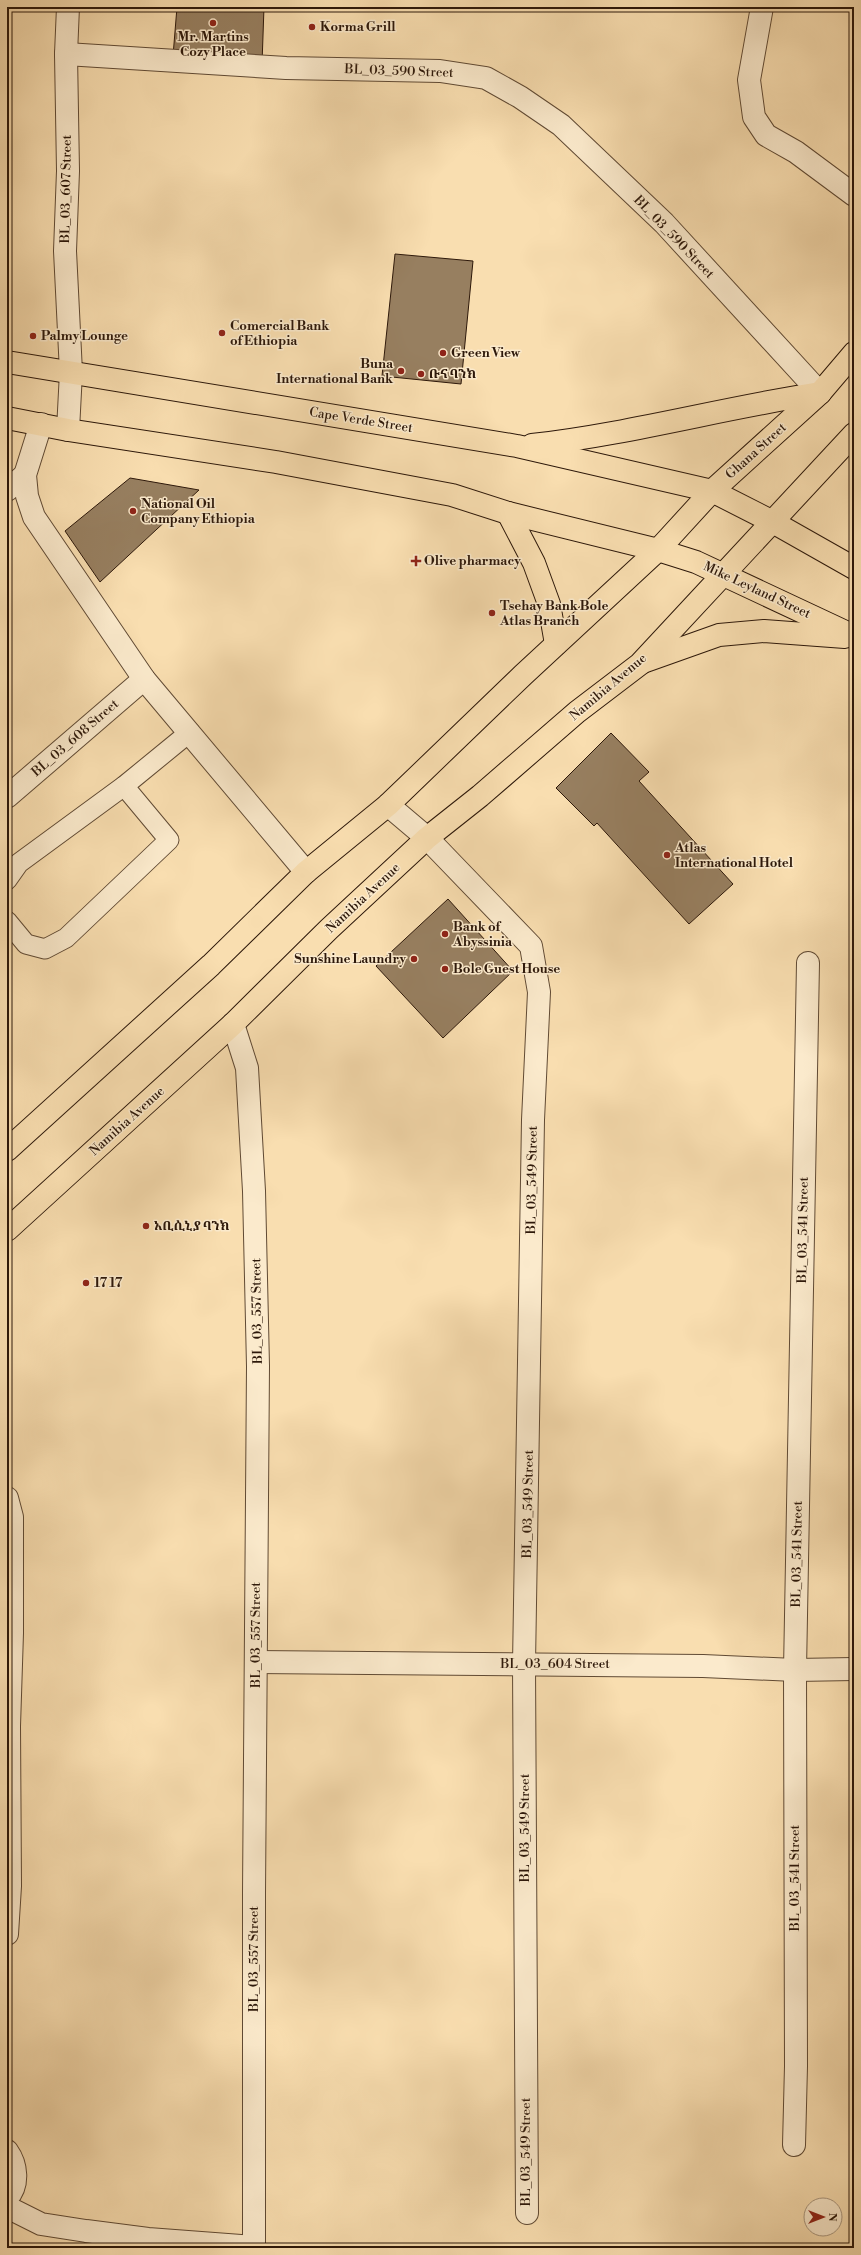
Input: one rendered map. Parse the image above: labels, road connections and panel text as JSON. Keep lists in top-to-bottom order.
{
  "streets": {
    "main road": [
      "Cape Verde Street",
      "Ghana Street",
      "Mike Leyland Street",
      "Namibia Avenue"
    ],
    "street": [
      "BL_03_590 Street",
      "BL_03_607 Street",
      "BL_03_608 Street",
      "BL_03_549 Street",
      "BL_03_541 Street",
      "BL_03_557 Street",
      "BL_03_604 Street"
    ]
  },
  "crossings": [
    ["BL_03_590 Street", "BL_03_607 Street"],
    ["BL_03_590 Street", "Ghana Street"],
    ["BL_03_607 Street", "Cape Verde Street"],
    ["Cape Verde Street", "Ghana Street"],
    ["Ghana Street", "Mike Leyland Street"],
    ["Mike Leyland Street", "Namibia Avenue"],
    ["Namibia Avenue", "BL_03_549 Street"],
    ["Namibia Avenue", "BL_03_557 Street"],
    ["BL_03_549 Street", "BL_03_604 Street"],
    ["BL_03_541 Street", "BL_03_604 Street"],
    ["BL_03_557 Street", "BL_03_604 Street"]
  ],
  "places": {
    "other": [
      "Mr. Martins Cozy Place",
      "Korma Grill",
      "Comercial Bank of Ethiopia",
      "Palmy Lounge",
      "Green View",
      "Buna International Bank",
      "ቡና ባንክ",
      "National Oil Company Ethiopia",
      "Tsehay Bank Bole Atlas Branch",
      "Atlas International Hotel",
      "Bank of Abyssinia",
      "Sunshine Laundry",
      "Bole Guest House",
      "አቢሲኒያ ባንክ",
      "17 17"
    ],
    "health": ["Olive pharmacy"]
  },
  "north": "right"
}
